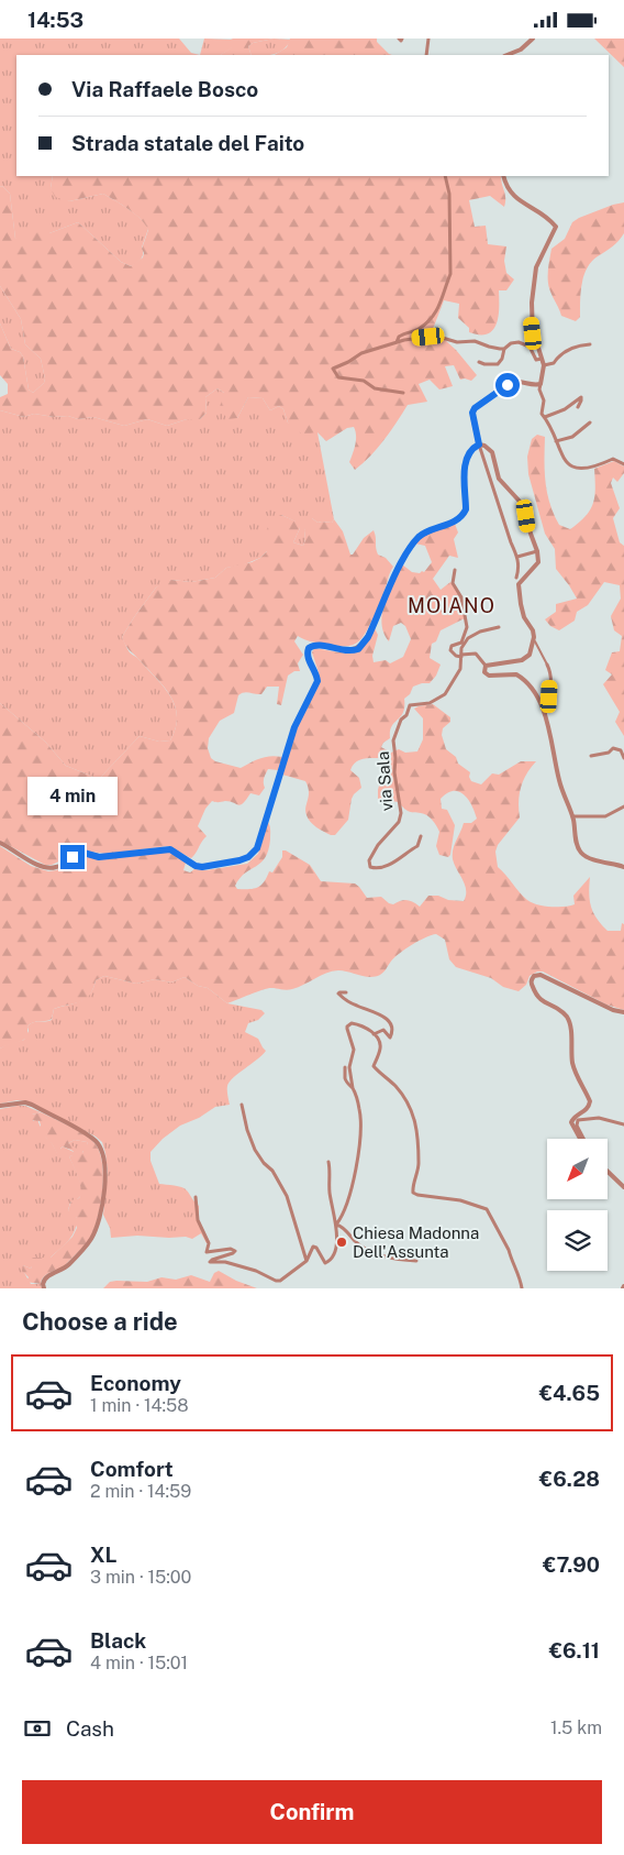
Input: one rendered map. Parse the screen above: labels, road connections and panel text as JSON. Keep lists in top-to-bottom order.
{
  "streets": {
    "street": ["via Sala"]
  },
  "districts": ["MOIANO"],
  "places": ["Chiesa Madonna Dell'Assunta"],
  "north": "bottom left",
  "page": {
    "status": "14:53",
    "banner": ["Via Raffaele Bosco", "Strada statale del Faito"],
    "bubble": "4 min",
    "heading": "Choose a ride",
    "list": [
      {
        "name": "Economy",
        "note": "1 min · 14:58",
        "value": "€4.65"
      },
      {
        "name": "Comfort",
        "note": "2 min · 14:59",
        "value": "€6.28"
      },
      {
        "name": "XL",
        "note": "3 min · 15:00",
        "value": "€7.90"
      },
      {
        "name": "Black",
        "note": "4 min · 15:01",
        "value": "€6.11"
      }
    ],
    "pay": ["Cash", "1.5 km"],
    "buttons": "Confirm"
  }
}
